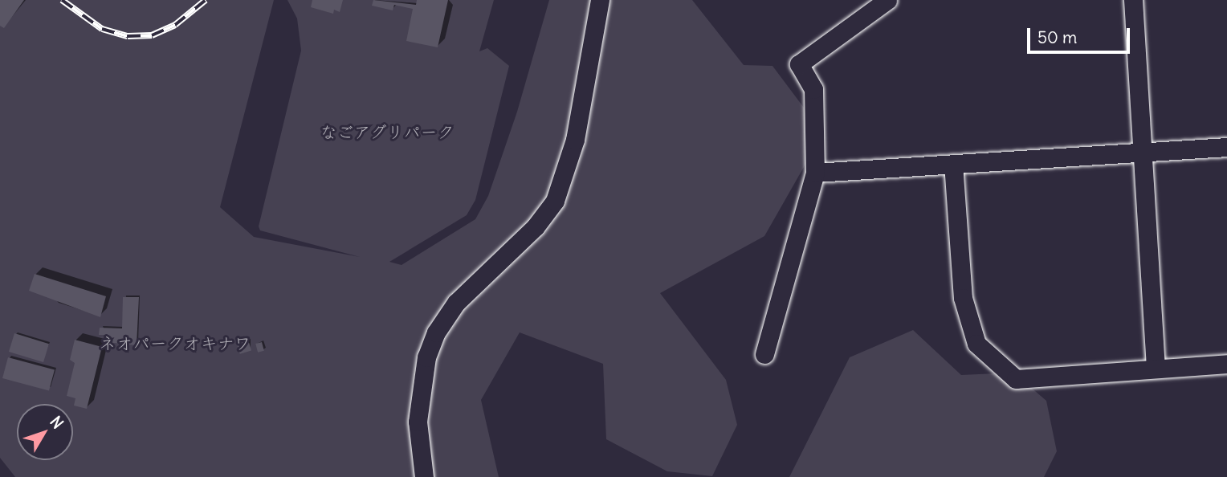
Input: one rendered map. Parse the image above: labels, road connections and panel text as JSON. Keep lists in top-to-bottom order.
{
  "parks": ["なごアグリパーク", "ネオパークオキナワ"],
  "scale_bar": "50 m",
  "north": "top right"
}
